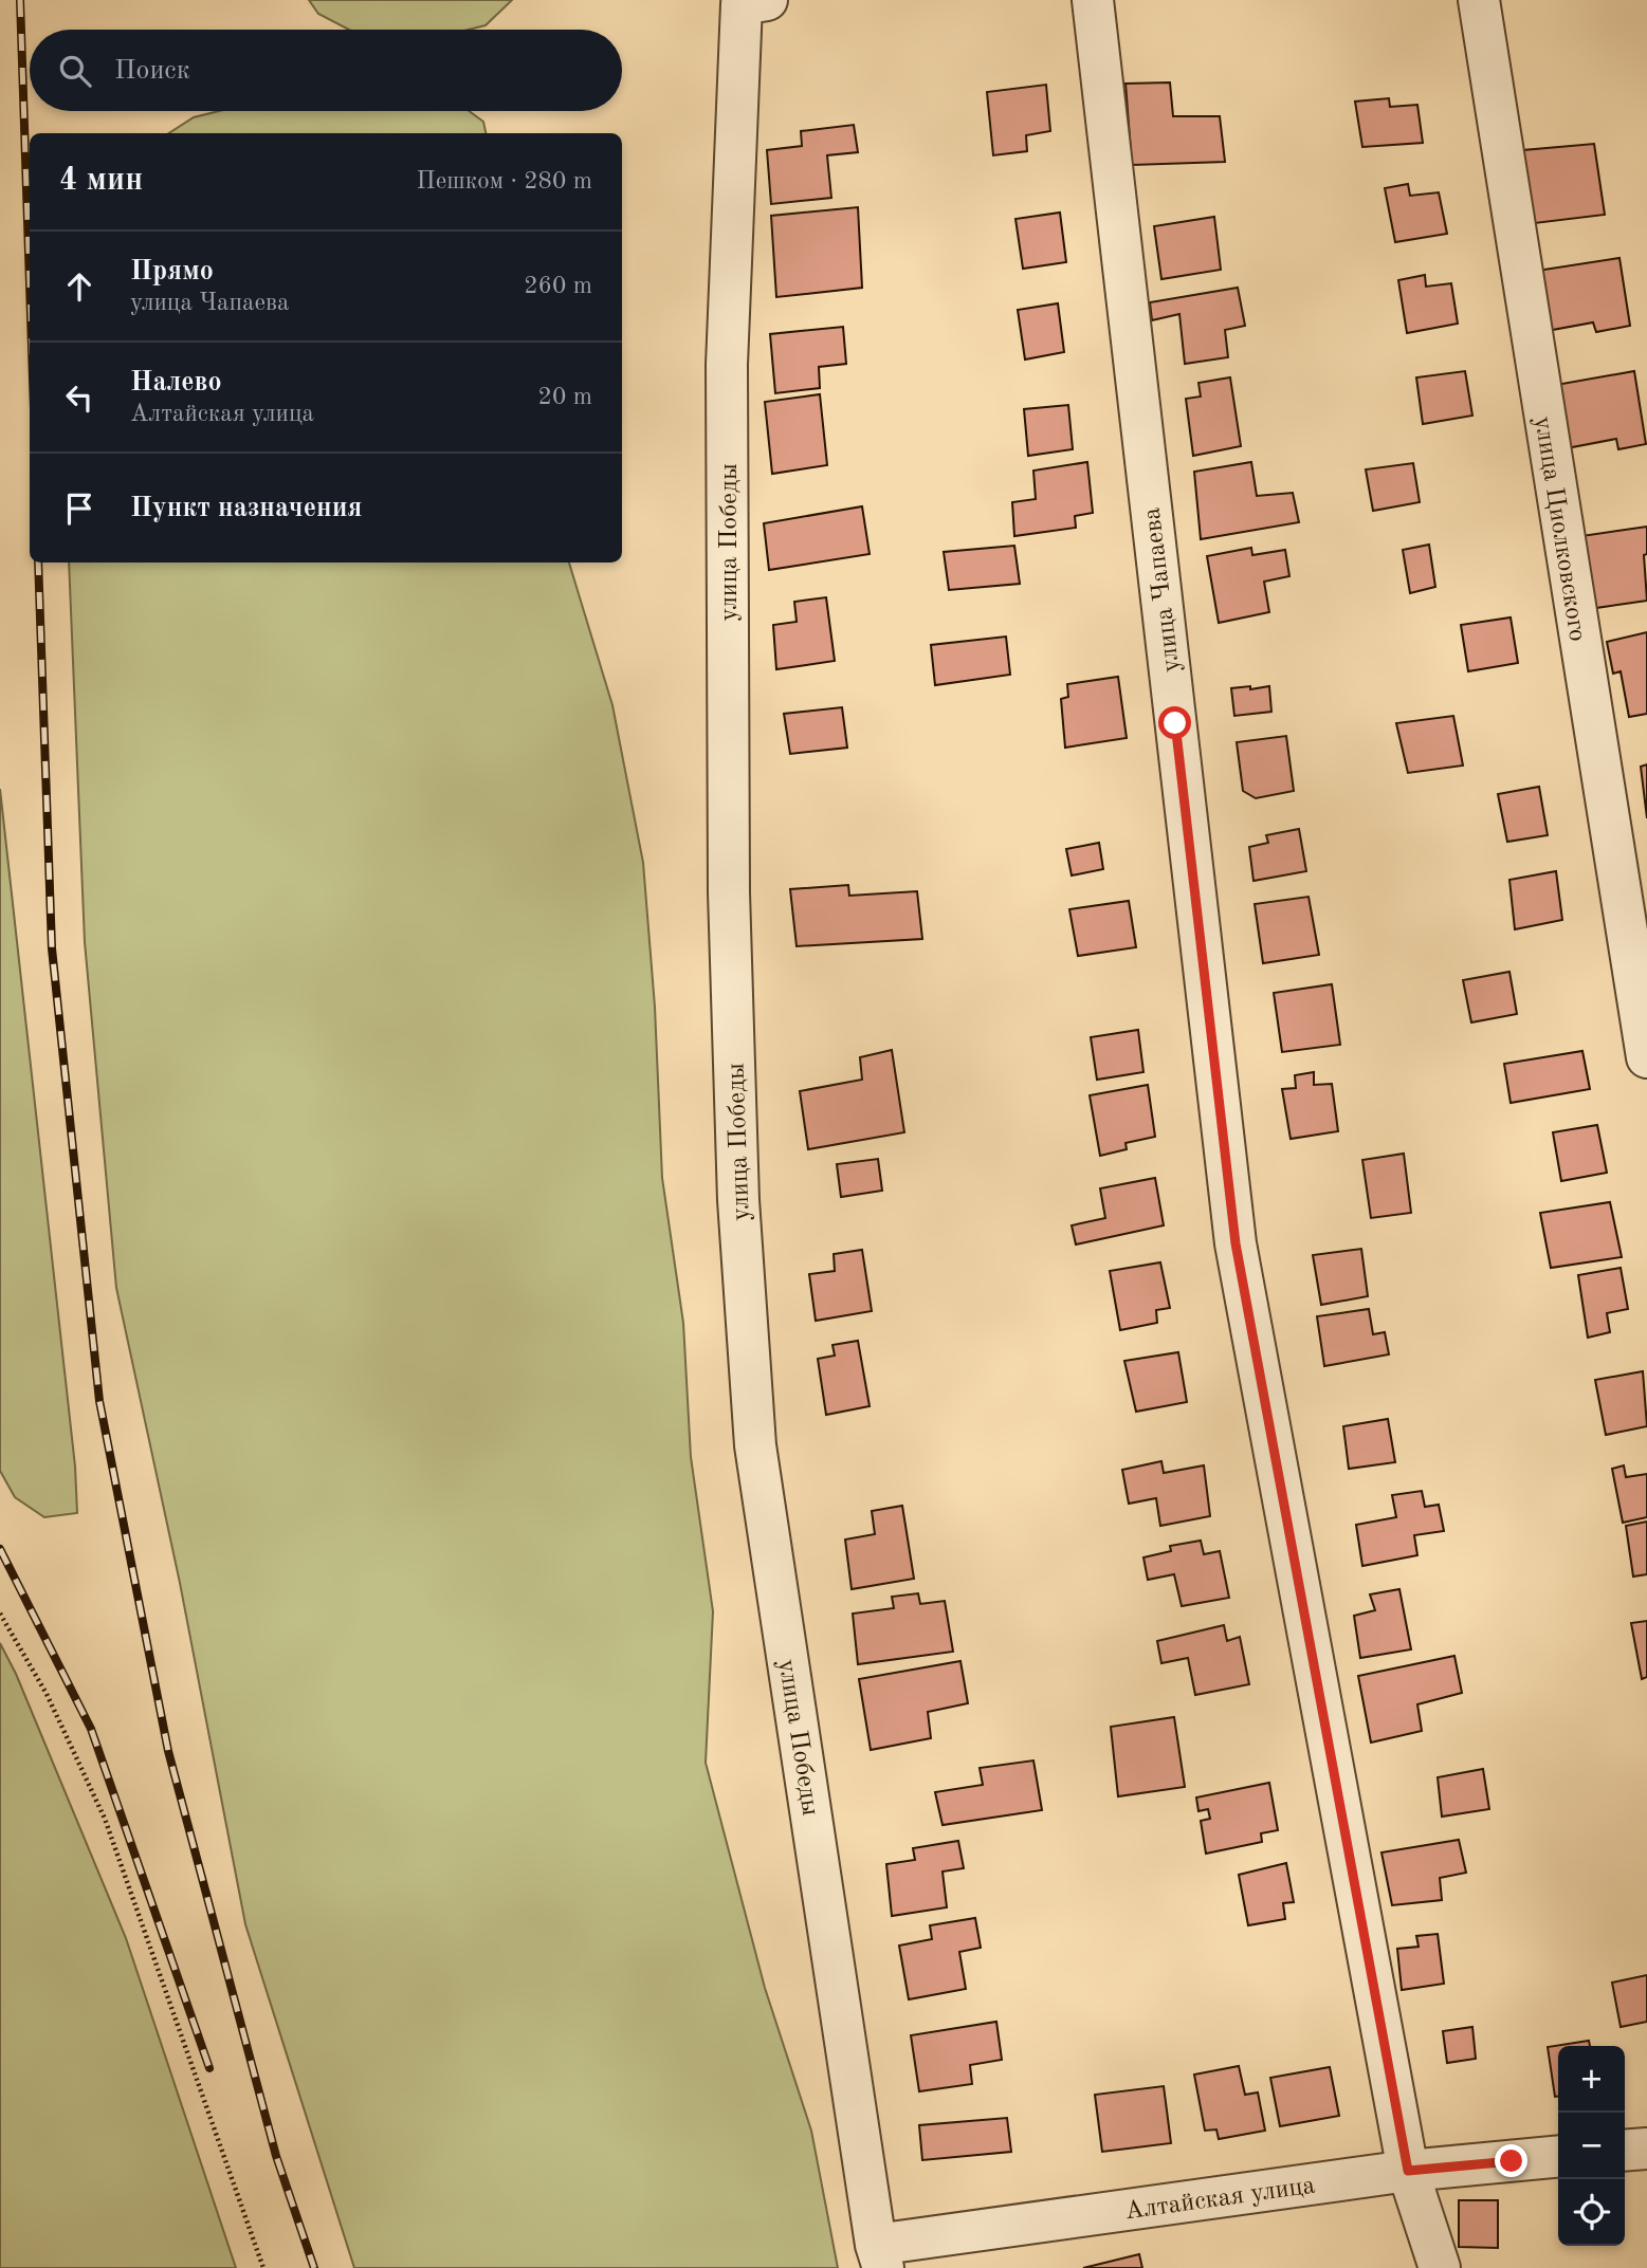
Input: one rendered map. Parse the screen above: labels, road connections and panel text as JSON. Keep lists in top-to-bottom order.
{
  "streets": {
    "street": [
      "улица Циолковского",
      "улица Победы",
      "улица Чапаева",
      "Алтайская улица"
    ]
  },
  "crossings": [
    ["улица Победы", "Алтайская улица"],
    ["улица Чапаева", "Алтайская улица"]
  ],
  "page": {
    "search": "Поиск",
    "heading": ["4 мин", "Пешком · 280 m"],
    "list": [
      ["Прямо", "улица Чапаева", "260 m"],
      ["Налево", "Алтайская улица", "20 m"],
      "Пункт назначения"
    ],
    "map_buttons": ["+", "−"]
  }
}
